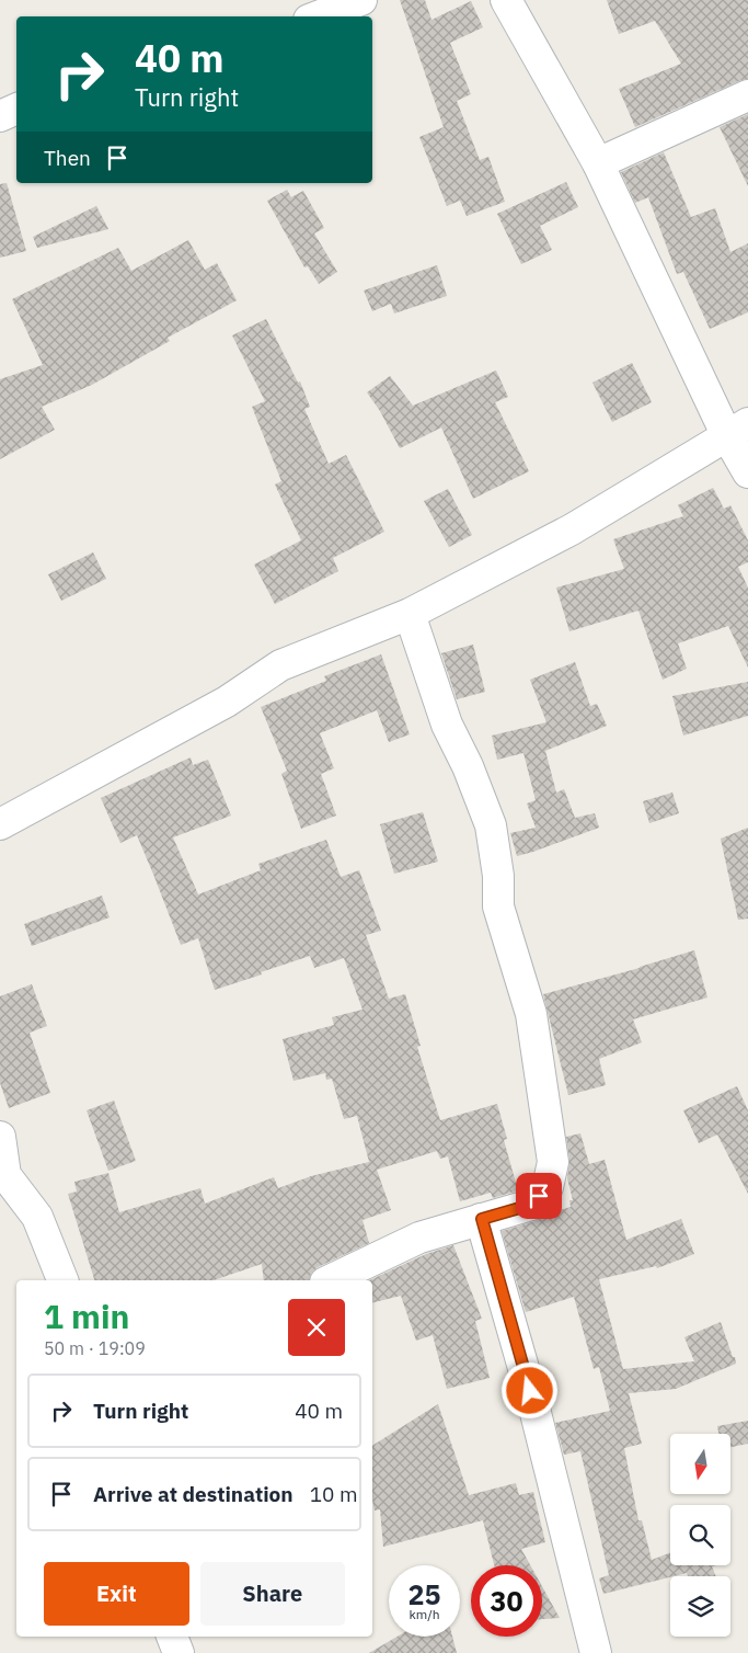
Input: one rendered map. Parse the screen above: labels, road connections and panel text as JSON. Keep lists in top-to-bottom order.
{
  "north": "bottom",
  "page": {
    "turn": ["40 m", "Turn right"],
    "then": "Then",
    "heading": ["1 min", "50 m · 19:09"],
    "list": [
      {
        "name": "Turn right",
        "value": "40 m"
      },
      {
        "name": "Arrive at destination",
        "value": "10 m"
      }
    ],
    "buttons": ["Exit", "Share"],
    "speed": "25 km/h",
    "limit": "30"
  }
}
